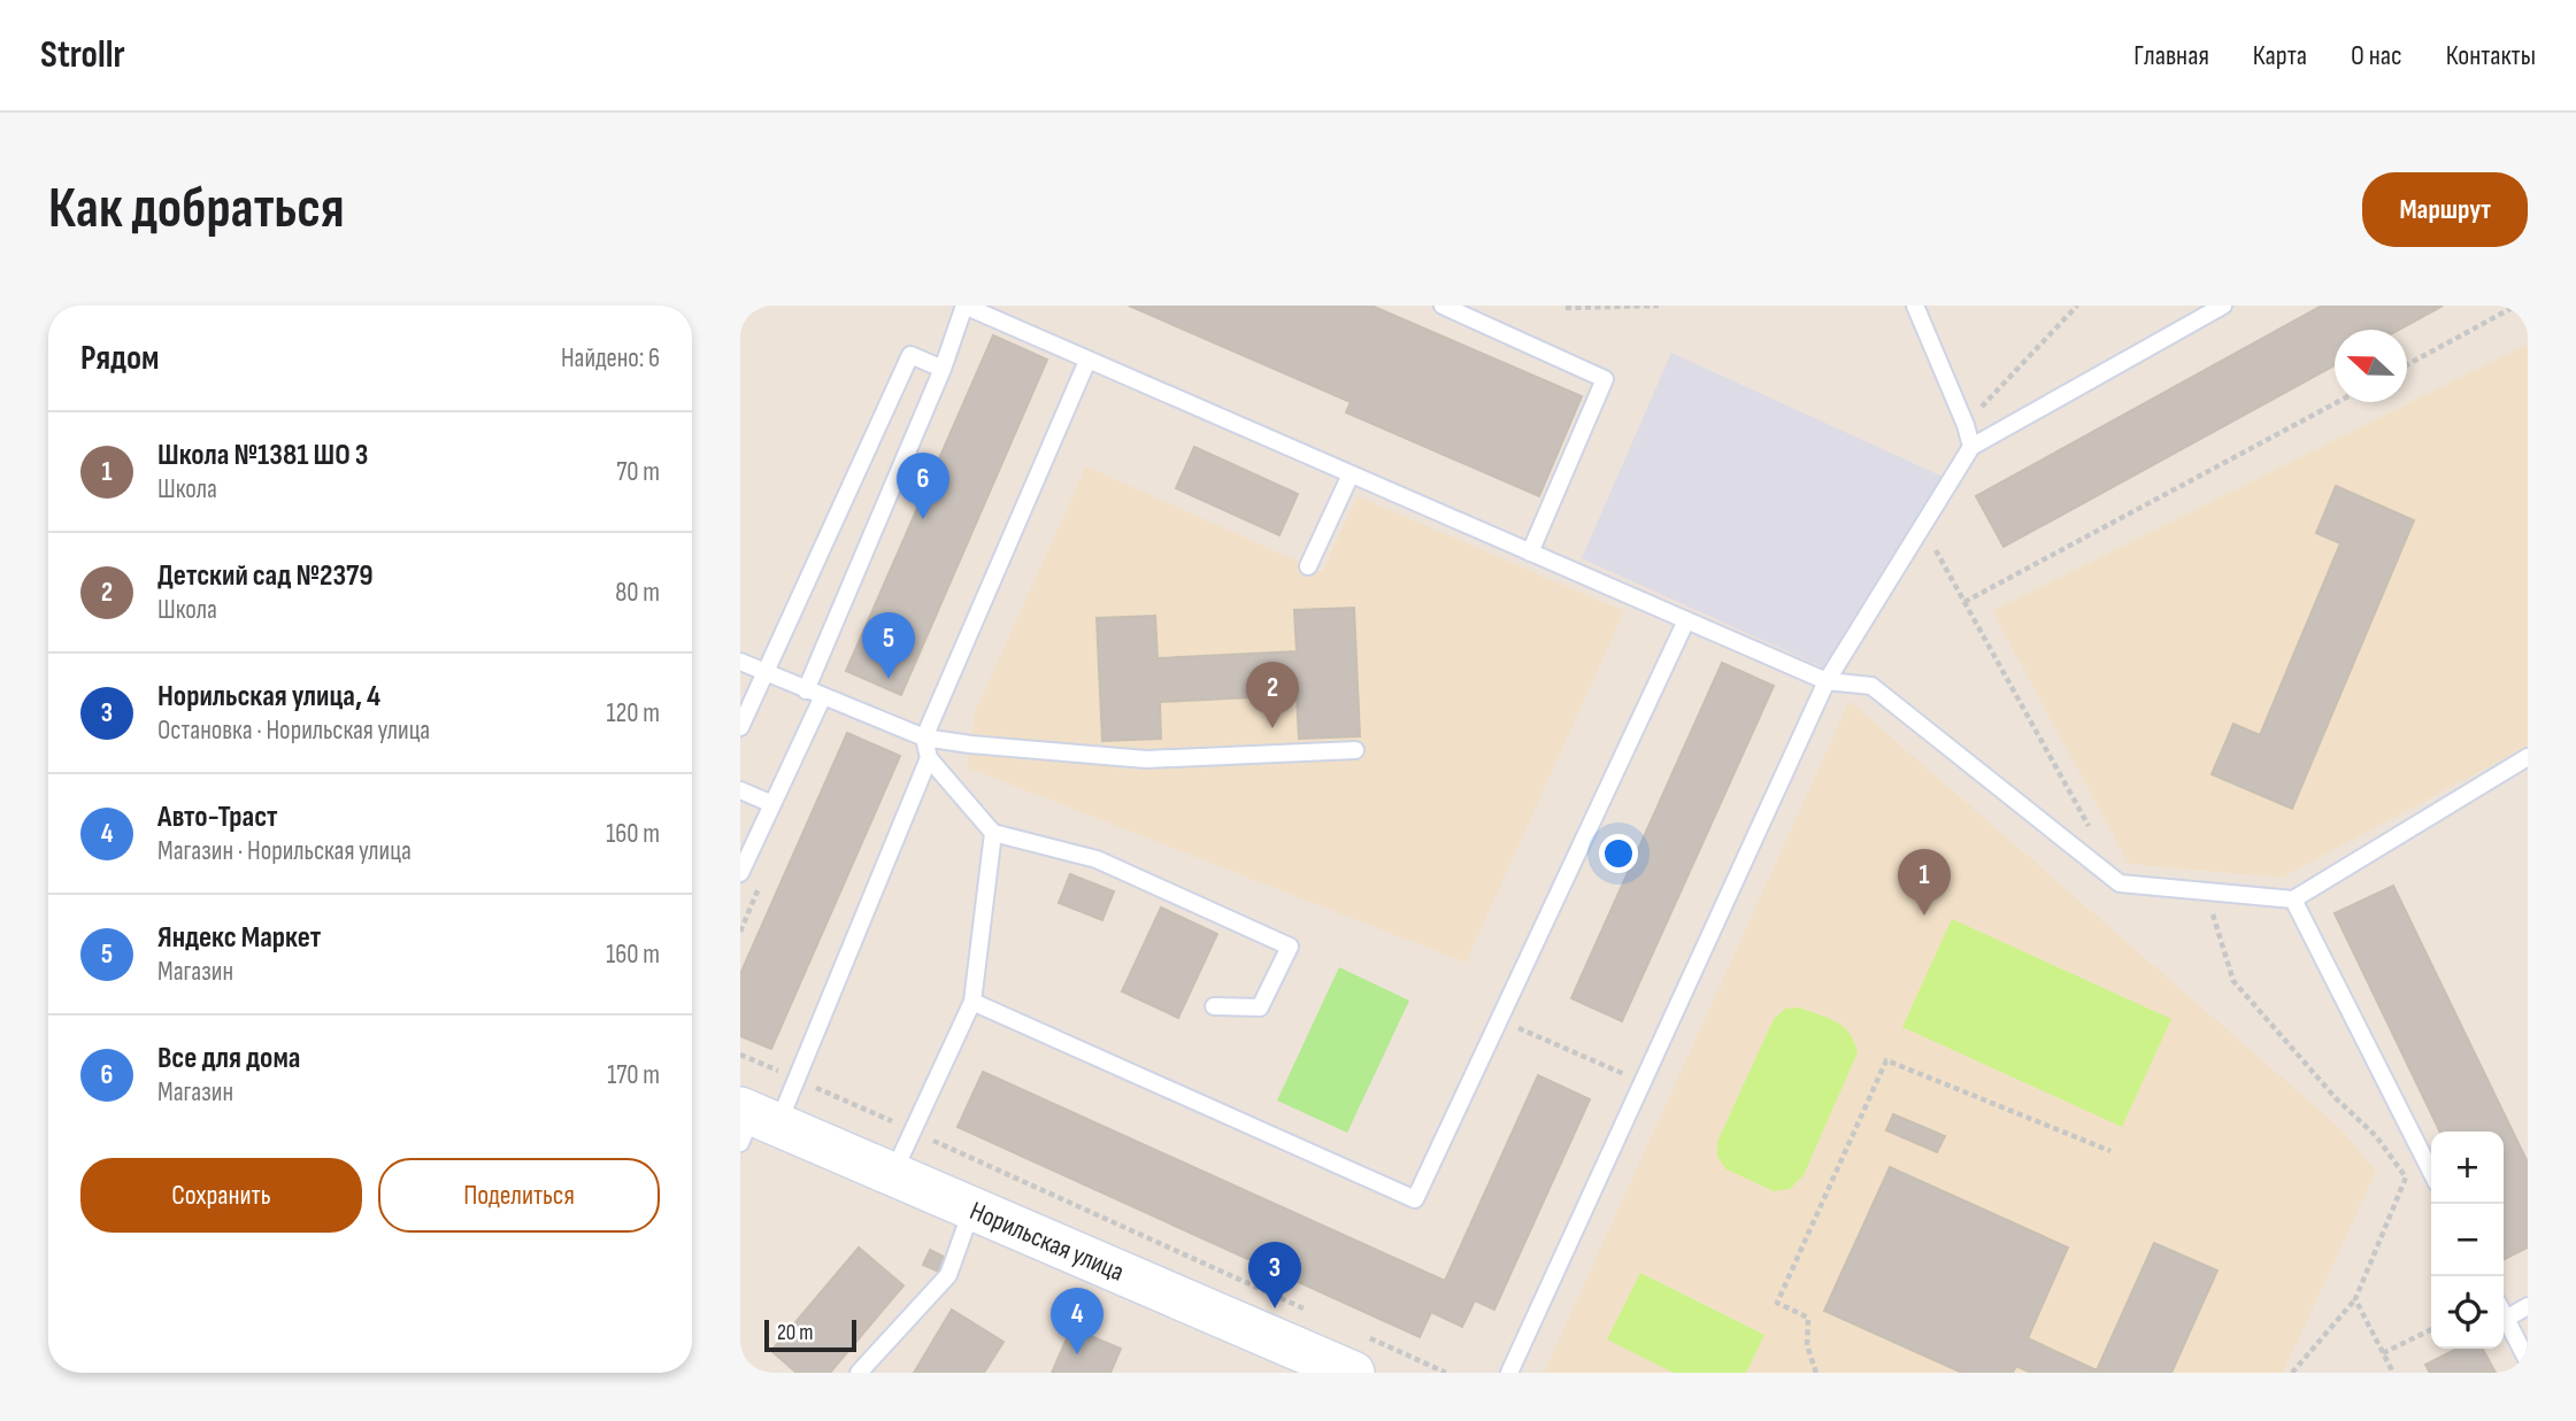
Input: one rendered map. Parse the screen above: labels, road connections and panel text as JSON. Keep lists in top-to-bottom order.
{
  "streets": {
    "street": ["Норильская улица"]
  },
  "scale_bar": "20 m",
  "north": "left",
  "page": {
    "header": "Strollr",
    "nav": [
      "Главная",
      "Карта",
      "О нас",
      "Контакты"
    ],
    "buttons": [
      "Маршрут",
      ["Сохранить", "Поделиться"]
    ],
    "title": "Как добраться",
    "heading": ["Рядом", "Найдено: 6"],
    "list": [
      {
        "mark": "1",
        "name": "Школа №1381 ШО 3",
        "note": "Школа",
        "value": "70 m"
      },
      {
        "mark": "2",
        "name": "Детский сад №2379",
        "note": "Школа",
        "value": "80 m"
      },
      {
        "mark": "3",
        "name": "Норильская улица, 4",
        "note": "Остановка · Норильская улица",
        "value": "120 m"
      },
      {
        "mark": "4",
        "name": "Авто-Траст",
        "note": "Магазин · Норильская улица",
        "value": "160 m"
      },
      {
        "mark": "5",
        "name": "Яндекс Маркет",
        "note": "Магазин",
        "value": "160 m"
      },
      {
        "mark": "6",
        "name": "Все для дома",
        "note": "Магазин",
        "value": "170 m"
      }
    ],
    "pins": [
      "6",
      "5",
      "2",
      "1",
      "3",
      "4"
    ],
    "map_buttons": ["+", "−"],
    "scale": "20 m"
  }
}
